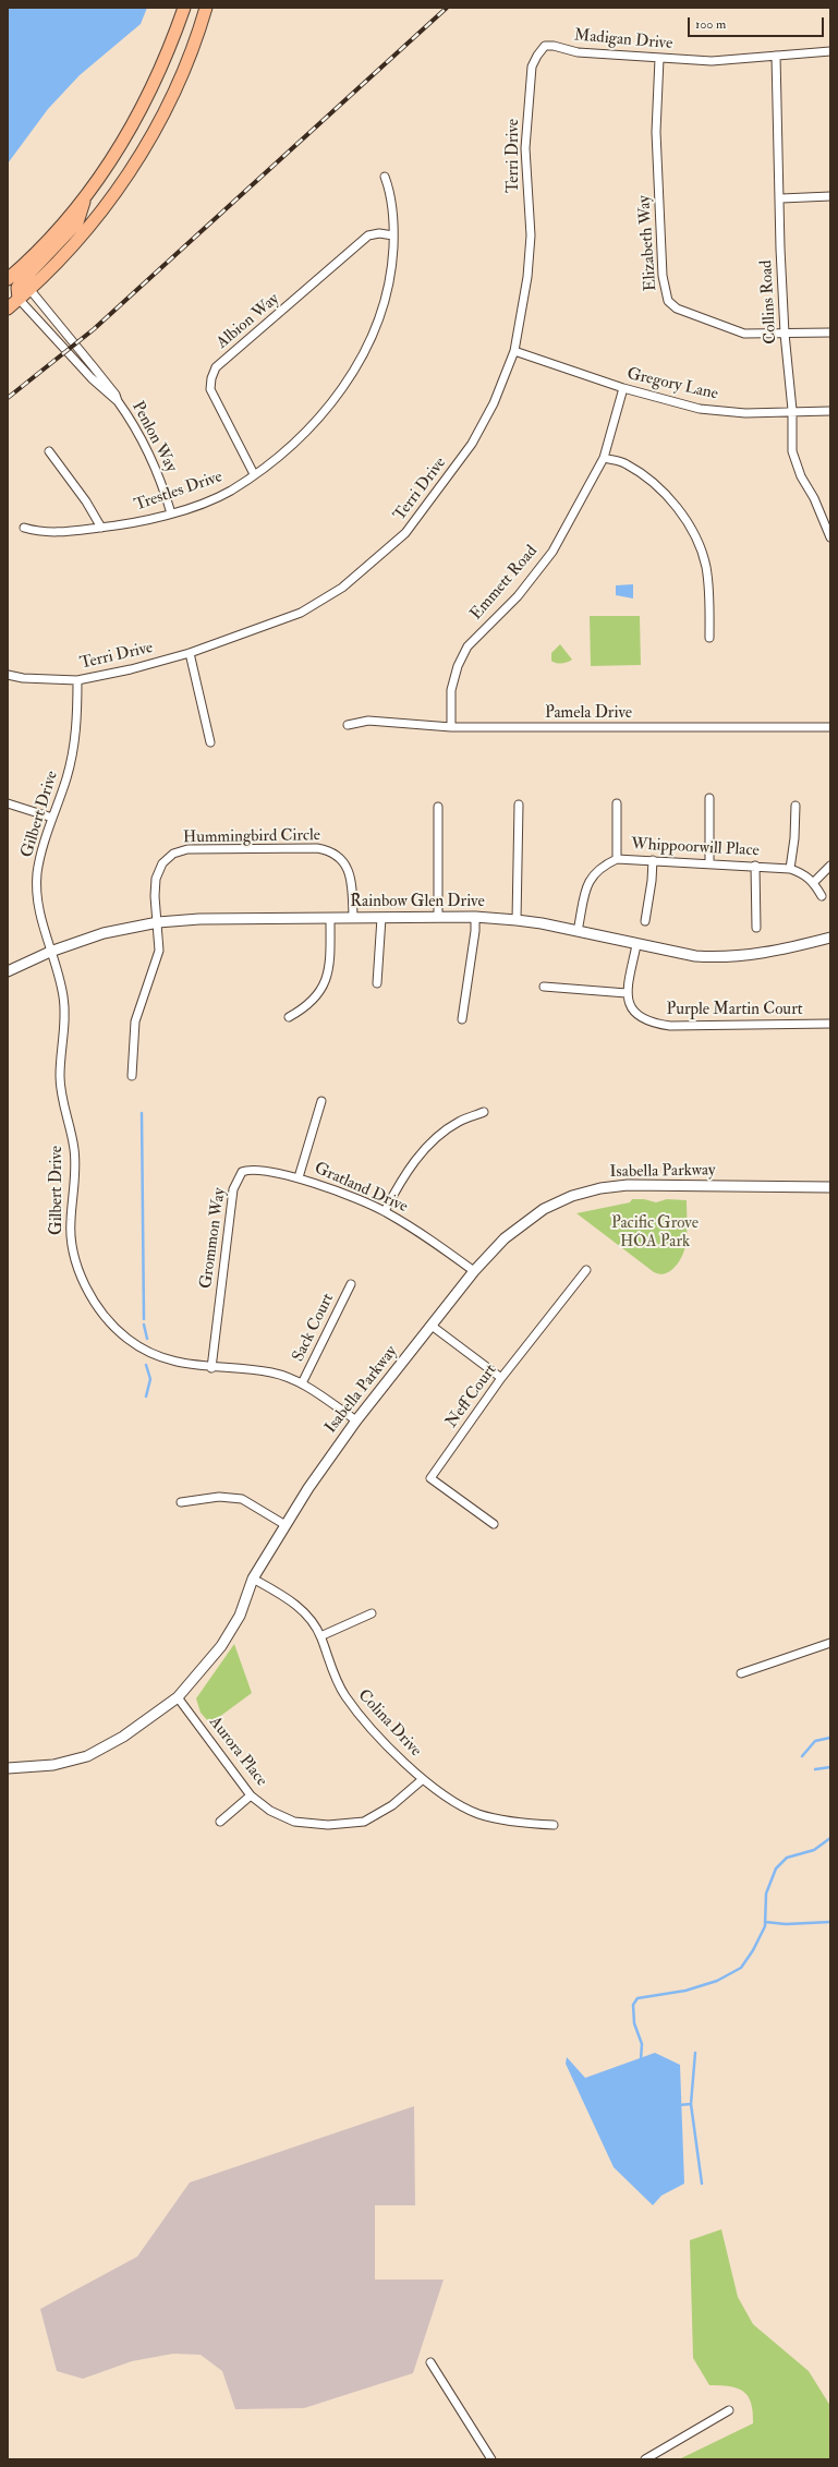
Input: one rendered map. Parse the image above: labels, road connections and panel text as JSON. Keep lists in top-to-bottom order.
{
  "streets": {
    "street": [
      "Madigan Drive",
      "Terri Drive",
      "Elizabeth Way",
      "Collins Road",
      "Albion Way",
      "Gregory Lane",
      "Penlon Way",
      "Trestles Drive",
      "Emmett Road",
      "Pamela Drive",
      "Gilbert Drive",
      "Hummingbird Circle",
      "Whippoorwill Place",
      "Rainbow Glen Drive",
      "Purple Martin Court",
      "Isabella Parkway",
      "Gratland Drive",
      "Grommon Way",
      "Sack Court",
      "Neff Court",
      "Colina Drive",
      "Aurora Place"
    ]
  },
  "crossings": [
    ["Madigan Drive", "Terri Drive"],
    ["Madigan Drive", "Elizabeth Way"],
    ["Madigan Drive", "Collins Road"],
    ["Terri Drive", "Gregory Lane"],
    ["Terri Drive", "Gilbert Drive"],
    ["Elizabeth Way", "Collins Road"],
    ["Collins Road", "Gregory Lane"],
    ["Albion Way", "Trestles Drive"],
    ["Gregory Lane", "Emmett Road"],
    ["Penlon Way", "Trestles Drive"],
    ["Emmett Road", "Pamela Drive"],
    ["Gilbert Drive", "Rainbow Glen Drive"],
    ["Gilbert Drive", "Isabella Parkway"],
    ["Gilbert Drive", "Grommon Way"],
    ["Gilbert Drive", "Sack Court"],
    ["Hummingbird Circle", "Rainbow Glen Drive"],
    ["Whippoorwill Place", "Rainbow Glen Drive"],
    ["Isabella Parkway", "Gratland Drive"],
    ["Isabella Parkway", "Colina Drive"],
    ["Isabella Parkway", "Aurora Place"],
    ["Gratland Drive", "Grommon Way"],
    ["Colina Drive", "Aurora Place"]
  ],
  "parks": ["Pacific Grove HOA Park"],
  "scale_bar": "100 m"
}
